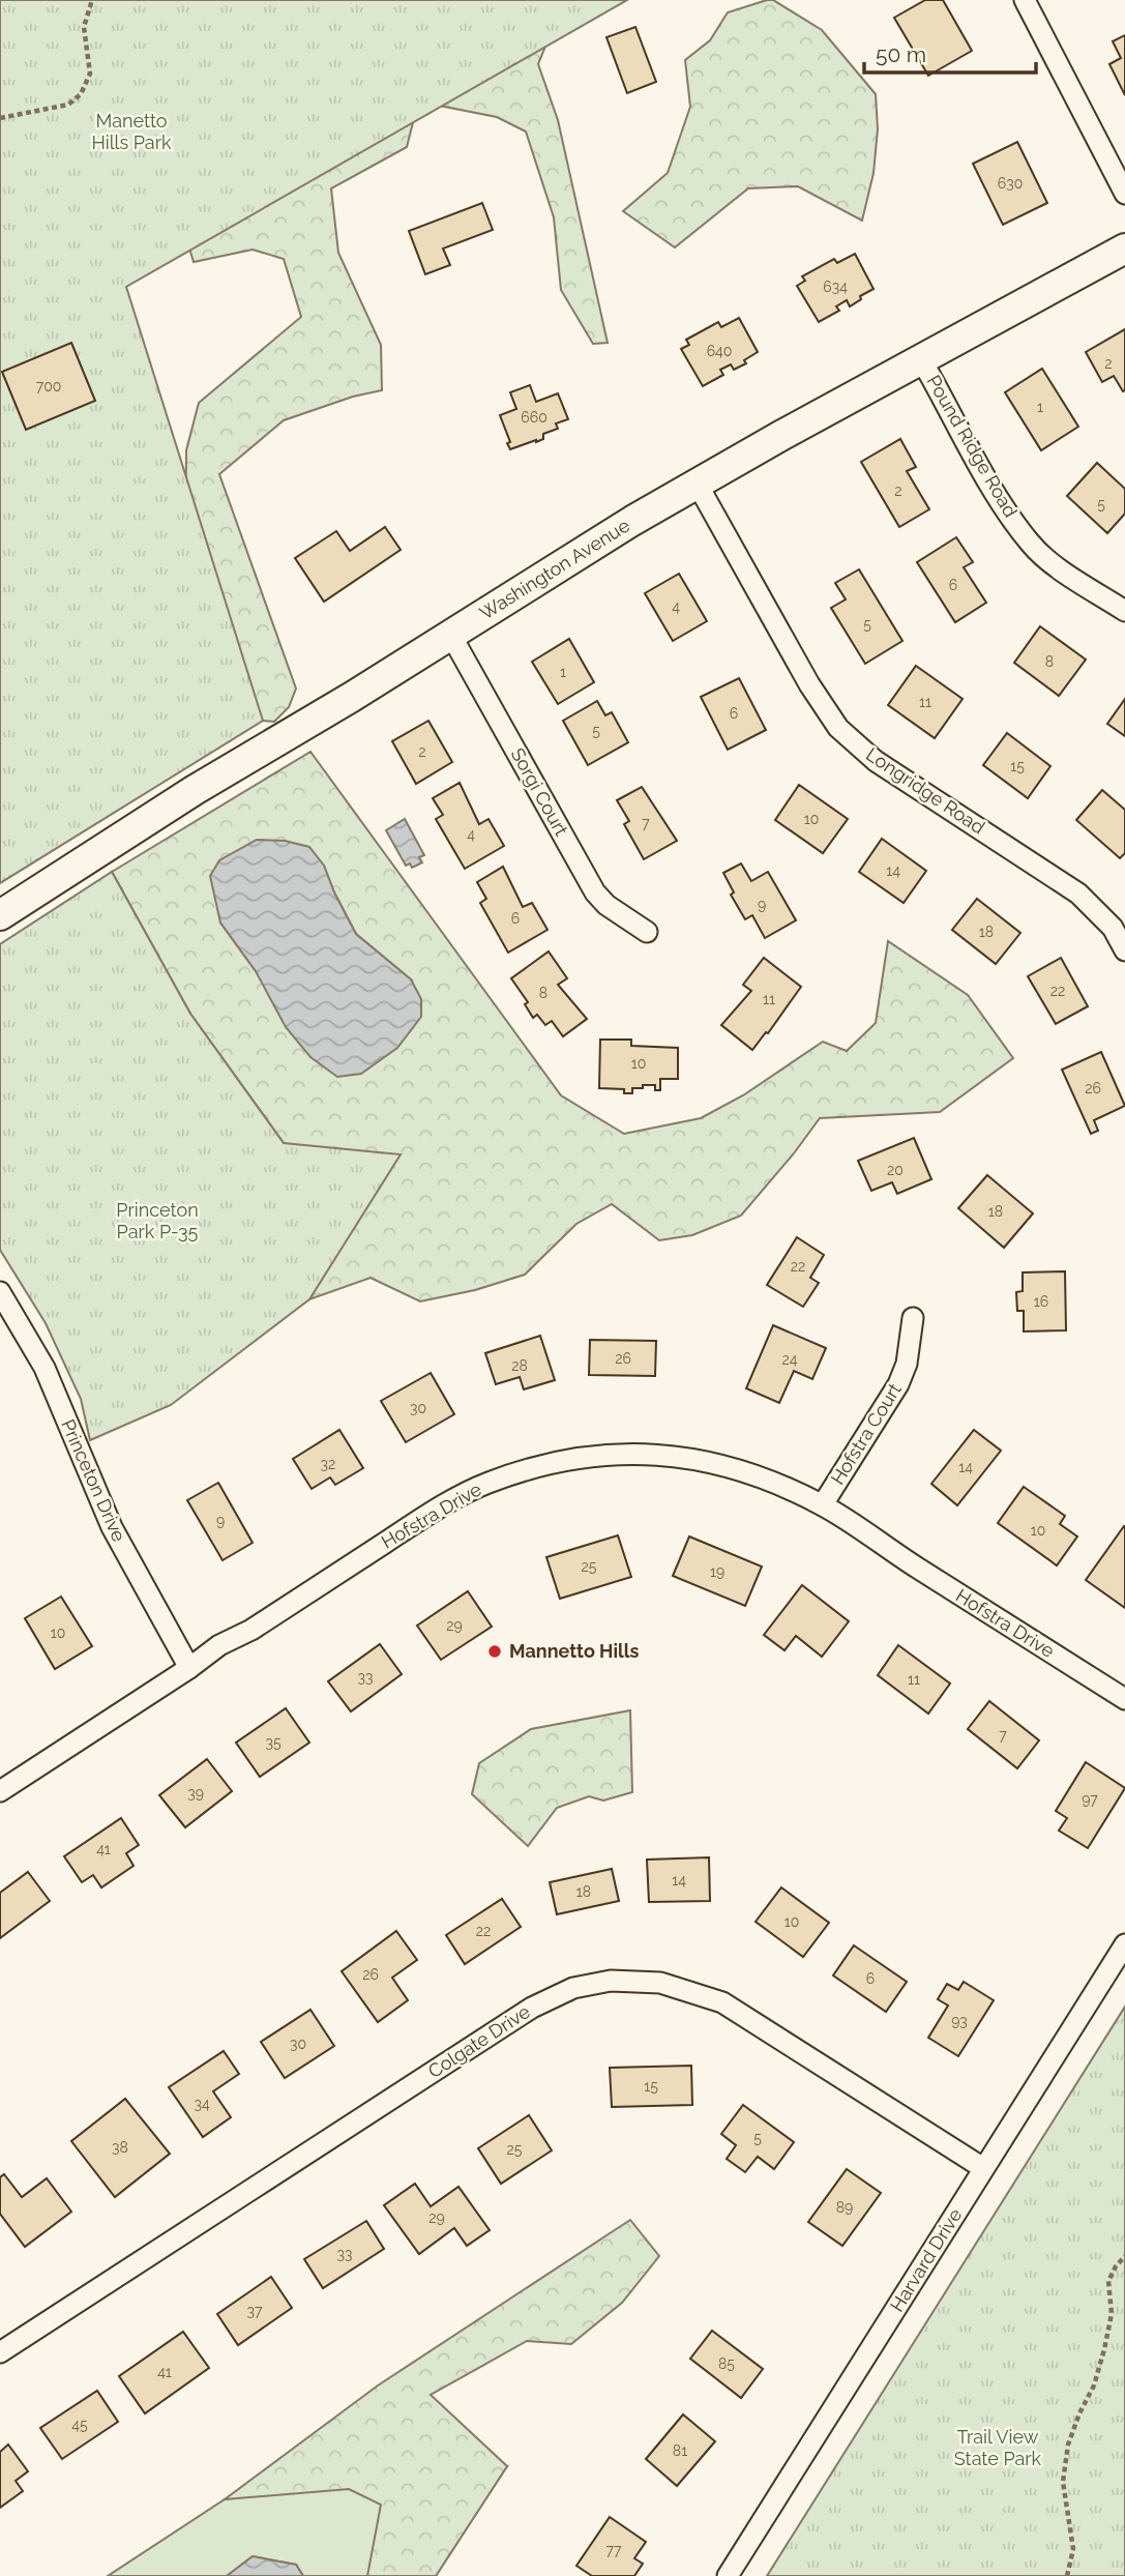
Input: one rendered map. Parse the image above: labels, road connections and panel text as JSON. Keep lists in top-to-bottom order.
{
  "streets": {
    "main road": ["Washington Avenue"],
    "street": [
      "Pound Ridge Road",
      "Longridge Road",
      "Sorgi Court",
      "Hofstra Court",
      "Princeton Drive",
      "Hofstra Drive",
      "Colgate Drive",
      "Harvard Drive"
    ]
  },
  "crossings": [
    ["Pound Ridge Road", "Washington Avenue"],
    ["Washington Avenue", "Longridge Road"],
    ["Washington Avenue", "Sorgi Court"],
    ["Hofstra Court", "Hofstra Drive"],
    ["Princeton Drive", "Hofstra Drive"],
    ["Colgate Drive", "Harvard Drive"]
  ],
  "parks": ["Manetto Hills Park", "Princeton Park P-35", "Trail View State Park"],
  "places": ["Mannetto Hills"],
  "house_numbers": [
    "630",
    "634",
    "640",
    "2",
    "700",
    "1",
    "660",
    "2",
    "5",
    "6",
    "4",
    "5",
    "8",
    "1",
    "11",
    "6",
    "5",
    "2",
    "15",
    "10",
    "7",
    "4",
    "14",
    "9",
    "6",
    "18",
    "22",
    "8",
    "11",
    "10",
    "26",
    "20",
    "18",
    "22",
    "16",
    "26",
    "24",
    "28",
    "30",
    "32",
    "14",
    "9",
    "10",
    "25",
    "19",
    "29",
    "10",
    "33",
    "11",
    "7",
    "35",
    "39",
    "97",
    "41",
    "14",
    "18",
    "10",
    "22",
    "26",
    "6",
    "93",
    "30",
    "15",
    "34",
    "5",
    "38",
    "25",
    "89",
    "29",
    "33",
    "37",
    "85",
    "41",
    "45",
    "81",
    "77"
  ],
  "scale_bar": "50 m"
}
